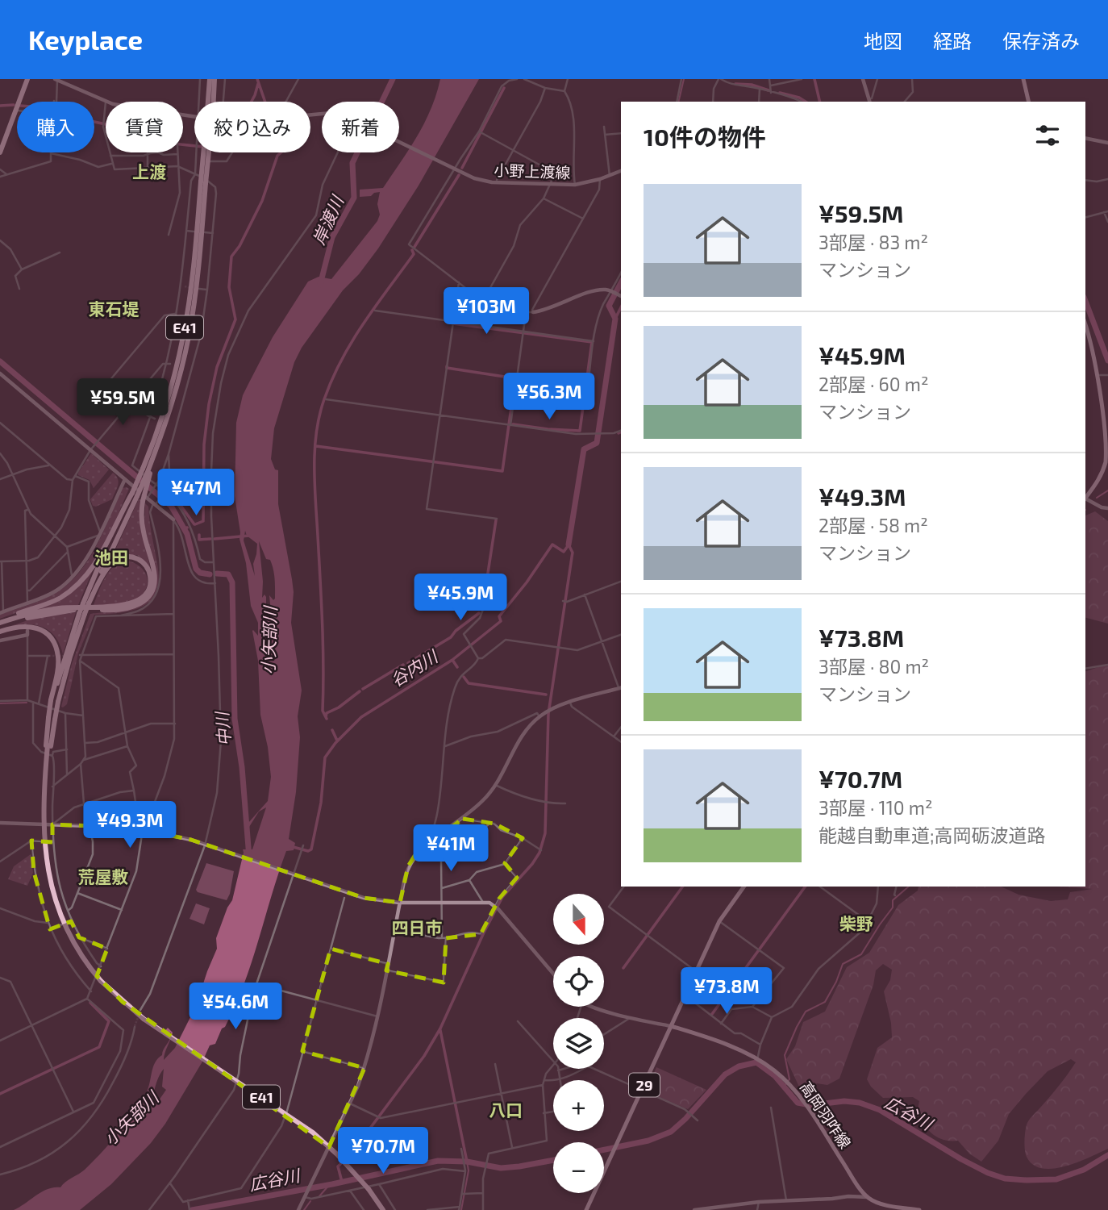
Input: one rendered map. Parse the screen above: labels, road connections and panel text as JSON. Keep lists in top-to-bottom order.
{
  "streets": {
    "highway": ["E41"],
    "main road": ["29", "高岡羽咋線"],
    "street": ["小野上渡線"]
  },
  "crossings": [
    ["29", "高岡羽咋線"]
  ],
  "districts": [
    "上渡",
    "東石堤",
    "池田",
    "荒屋敷",
    "柴野",
    "四日市",
    "八口"
  ],
  "water": [
    "岸渡川",
    "小矢部川",
    "谷内川",
    "中川",
    "広谷川"
  ],
  "north": "bottom",
  "page": {
    "header": "Keyplace",
    "nav": ["地図", "経路", "保存済み"],
    "chip": [
      "購入",
      "賃貸",
      "絞り込み",
      "新着"
    ],
    "heading": "10件の物件",
    "list": [
      {
        "name": "¥59.5M",
        "note": "3部屋 · 83 m² · マンション"
      },
      {
        "name": "¥45.9M",
        "note": "2部屋 · 60 m² · マンション"
      },
      {
        "name": "¥49.3M",
        "note": "2部屋 · 58 m² · マンション"
      },
      {
        "name": "¥73.8M",
        "note": "3部屋 · 80 m² · マンション"
      },
      {
        "name": "¥70.7M",
        "note": "3部屋 · 110 m² · 能越自動車道;高岡砺波道路"
      }
    ],
    "price": [
      "¥103M",
      "¥56.3M",
      "¥59.5M",
      "¥47M",
      "¥45.9M",
      "¥49.3M",
      "¥41M",
      "¥73.8M",
      "¥54.6M",
      "¥70.7M"
    ],
    "map_buttons": ["+", "−"]
  }
}
